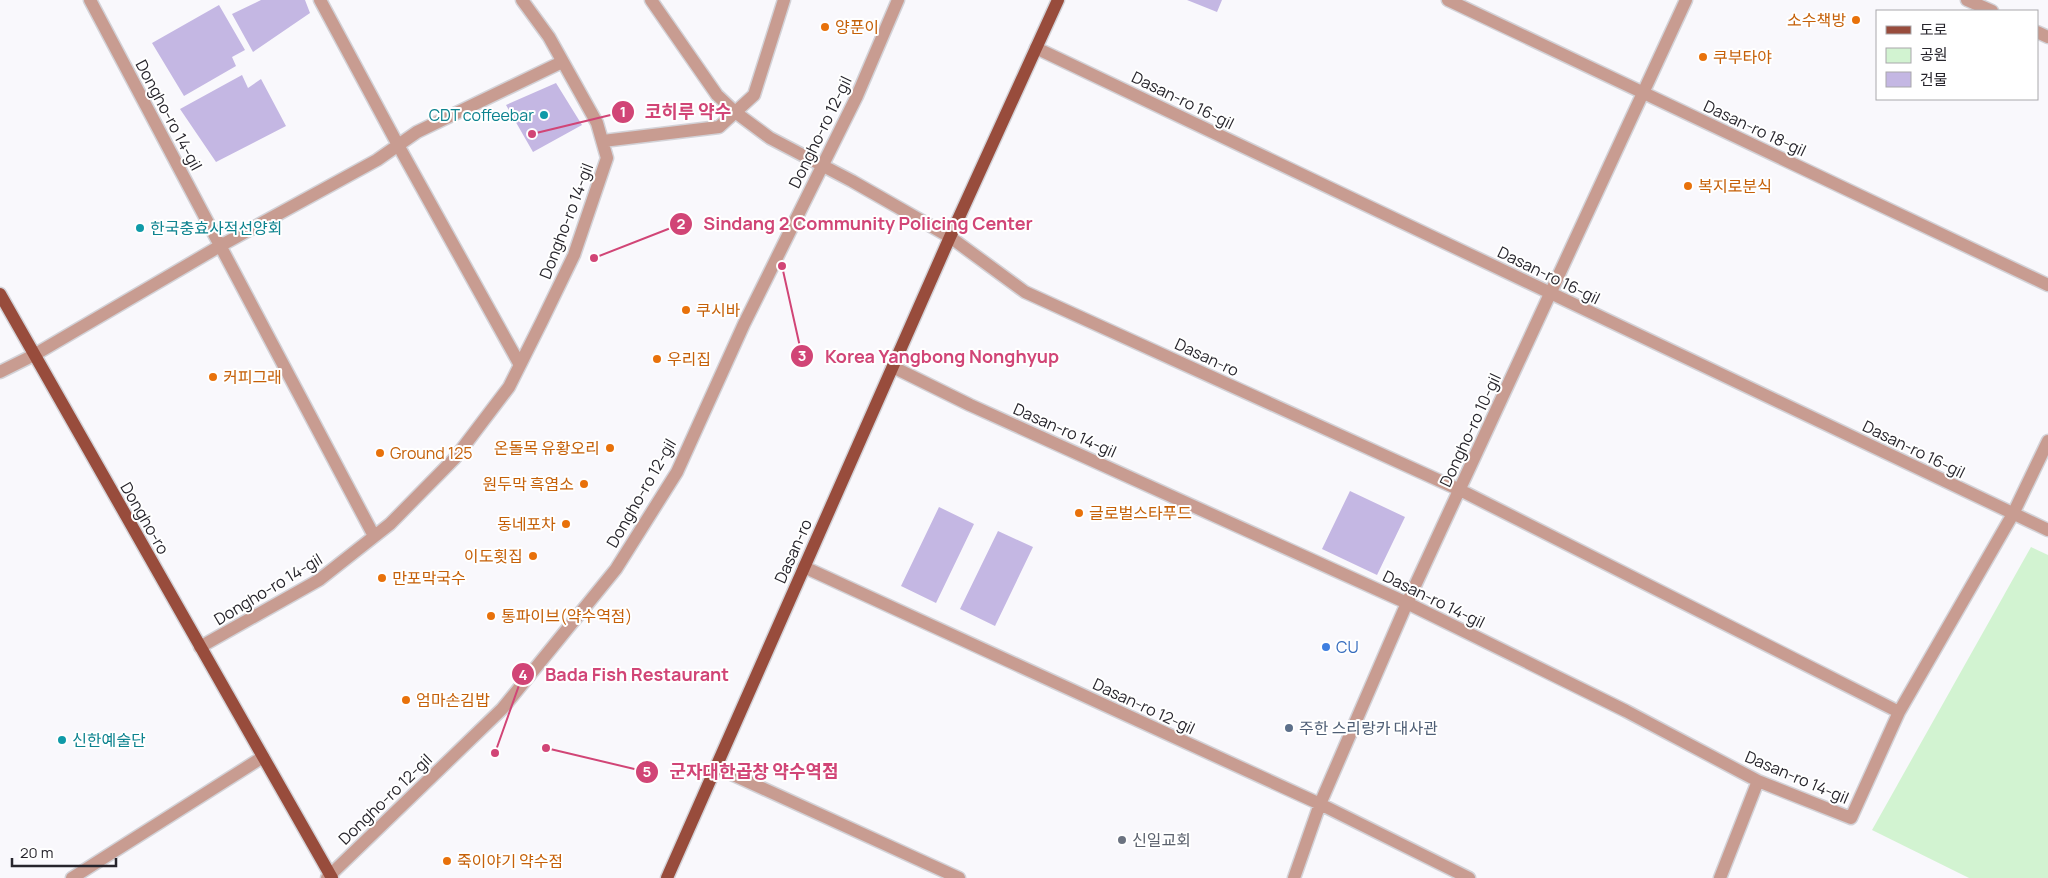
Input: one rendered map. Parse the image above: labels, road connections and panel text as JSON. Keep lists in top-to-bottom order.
{
  "streets": {
    "main road": ["Dasan-ro", "Dongho-ro"],
    "street": [
      "Dasan-ro 16-gil",
      "Dongho-ro 14-gil",
      "Dasan-ro 18-gil",
      "Dongho-ro 12-gil",
      "Dasan-ro 14-gil",
      "Dongho-ro 10-gil",
      "Dasan-ro 12-gil"
    ]
  },
  "crossings": [
    ["Dasan-ro 16-gil", "Dasan-ro"],
    ["Dasan-ro 16-gil", "Dasan-ro 14-gil"],
    ["Dasan-ro 16-gil", "Dongho-ro 10-gil"],
    ["Dongho-ro 14-gil", "Dongho-ro"],
    ["Dasan-ro 18-gil", "Dongho-ro 10-gil"],
    ["Dongho-ro 12-gil", "Dongho-ro"],
    ["Dasan-ro", "Dasan-ro 14-gil"],
    ["Dasan-ro", "Dongho-ro 10-gil"],
    ["Dasan-ro", "Dasan-ro 12-gil"],
    ["Dasan-ro 14-gil", "Dongho-ro 10-gil"],
    ["Dongho-ro 10-gil", "Dasan-ro 12-gil"]
  ],
  "places": [
    "소수책방",
    "양푼이",
    "쿠부타야",
    "CDT coffeebar",
    "코히루 약수",
    "복지로분식",
    "한국충효사적선양회",
    "Sindang 2 Community Policing Center",
    "Korea Yangbong Nonghyup",
    "쿠시바",
    "우리집",
    "커피그래",
    "온돌목 유황오리",
    "Ground 125",
    "원두막 흑염소",
    "글로벌스타푸드",
    "동네포차",
    "이도횟집",
    "만포막국수",
    "통파이브(약수역점)",
    "CU",
    "엄마손김밥",
    "주한 스리랑카 대사관",
    "신한예술단",
    "군자대한곱창 약수역점",
    "Bada Fish Restaurant",
    "신일교회",
    "죽이야기 약수점"
  ],
  "legend": ["도로", "공원", "건물"],
  "scale_bar": "20 m"
}
